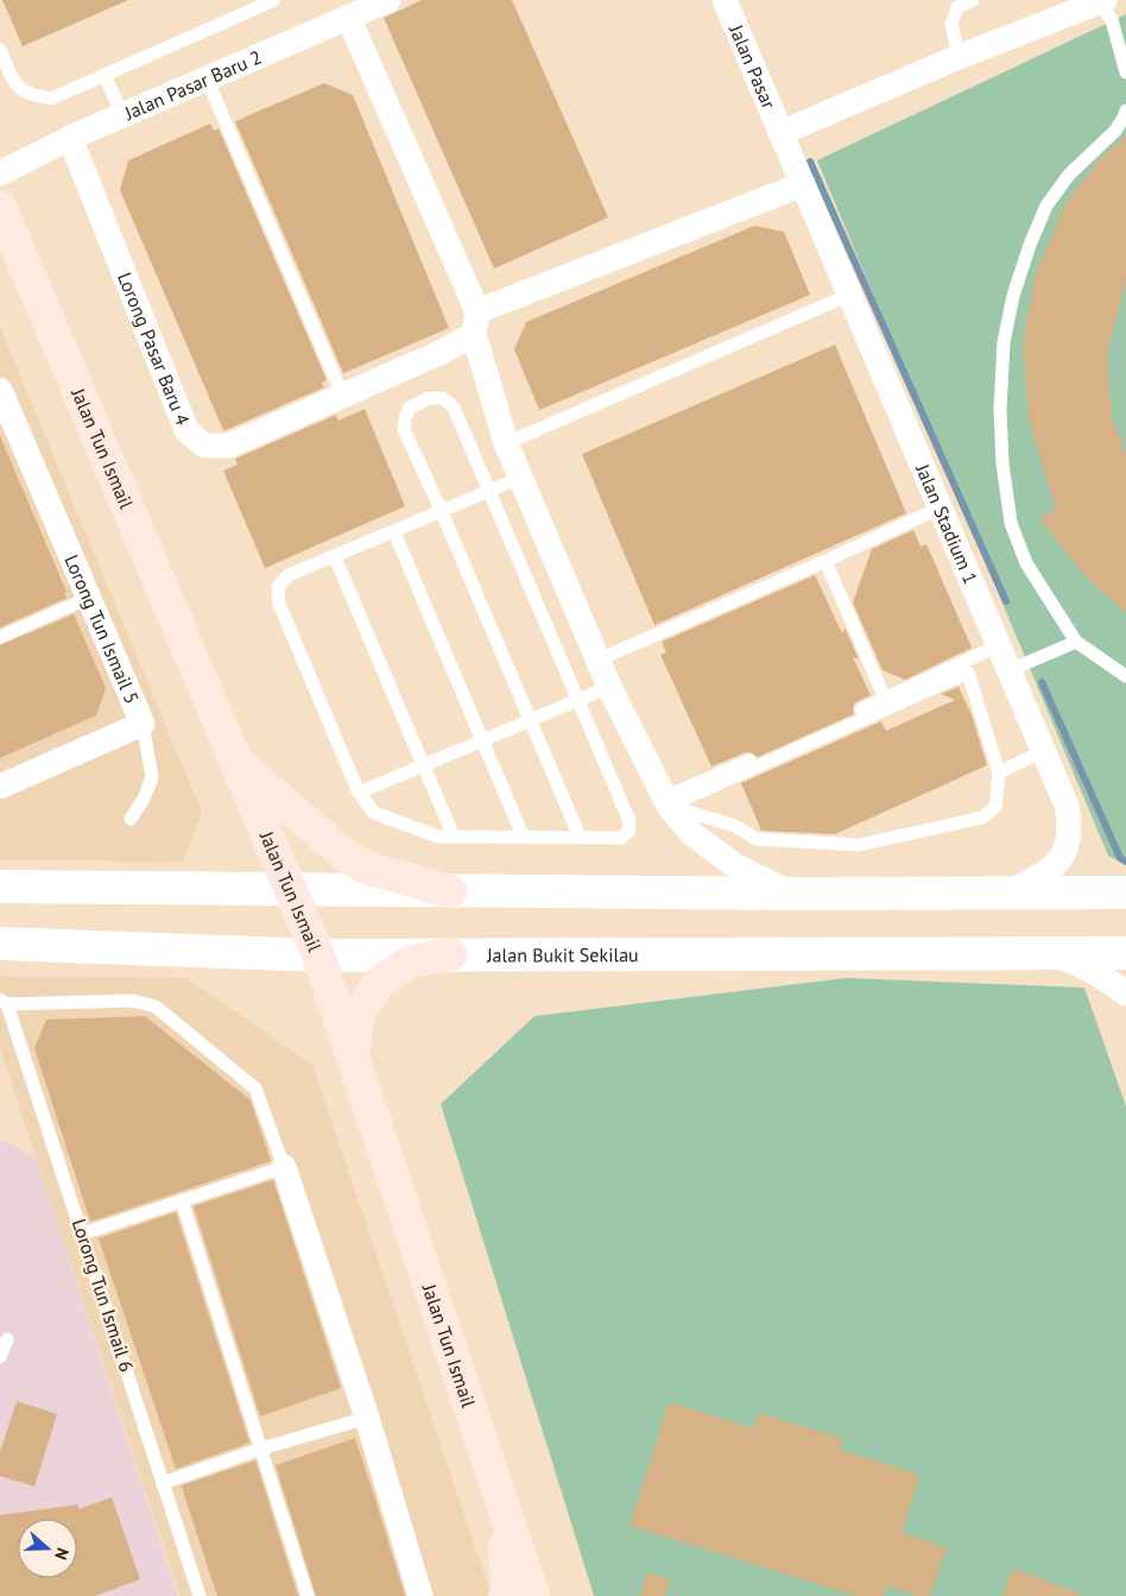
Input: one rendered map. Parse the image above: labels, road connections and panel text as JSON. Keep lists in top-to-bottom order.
{
  "streets": {
    "main road": ["Jalan Tun Ismail"],
    "street": [
      "Jalan Pasar",
      "Jalan Pasar Baru 2",
      "Lorong Pasar Baru 4",
      "Jalan Stadium 1",
      "Lorong Tun Ismail 5",
      "Jalan Bukit Sekilau"
    ],
    "lane": ["Lorong Tun Ismail 6"]
  },
  "crossings": [
    ["Jalan Pasar", "Jalan Stadium 1"],
    ["Jalan Pasar Baru 2", "Lorong Pasar Baru 4"],
    ["Lorong Pasar Baru 4", "Jalan Stadium 1"],
    ["Jalan Tun Ismail", "Jalan Bukit Sekilau"]
  ],
  "north": "right"
}
